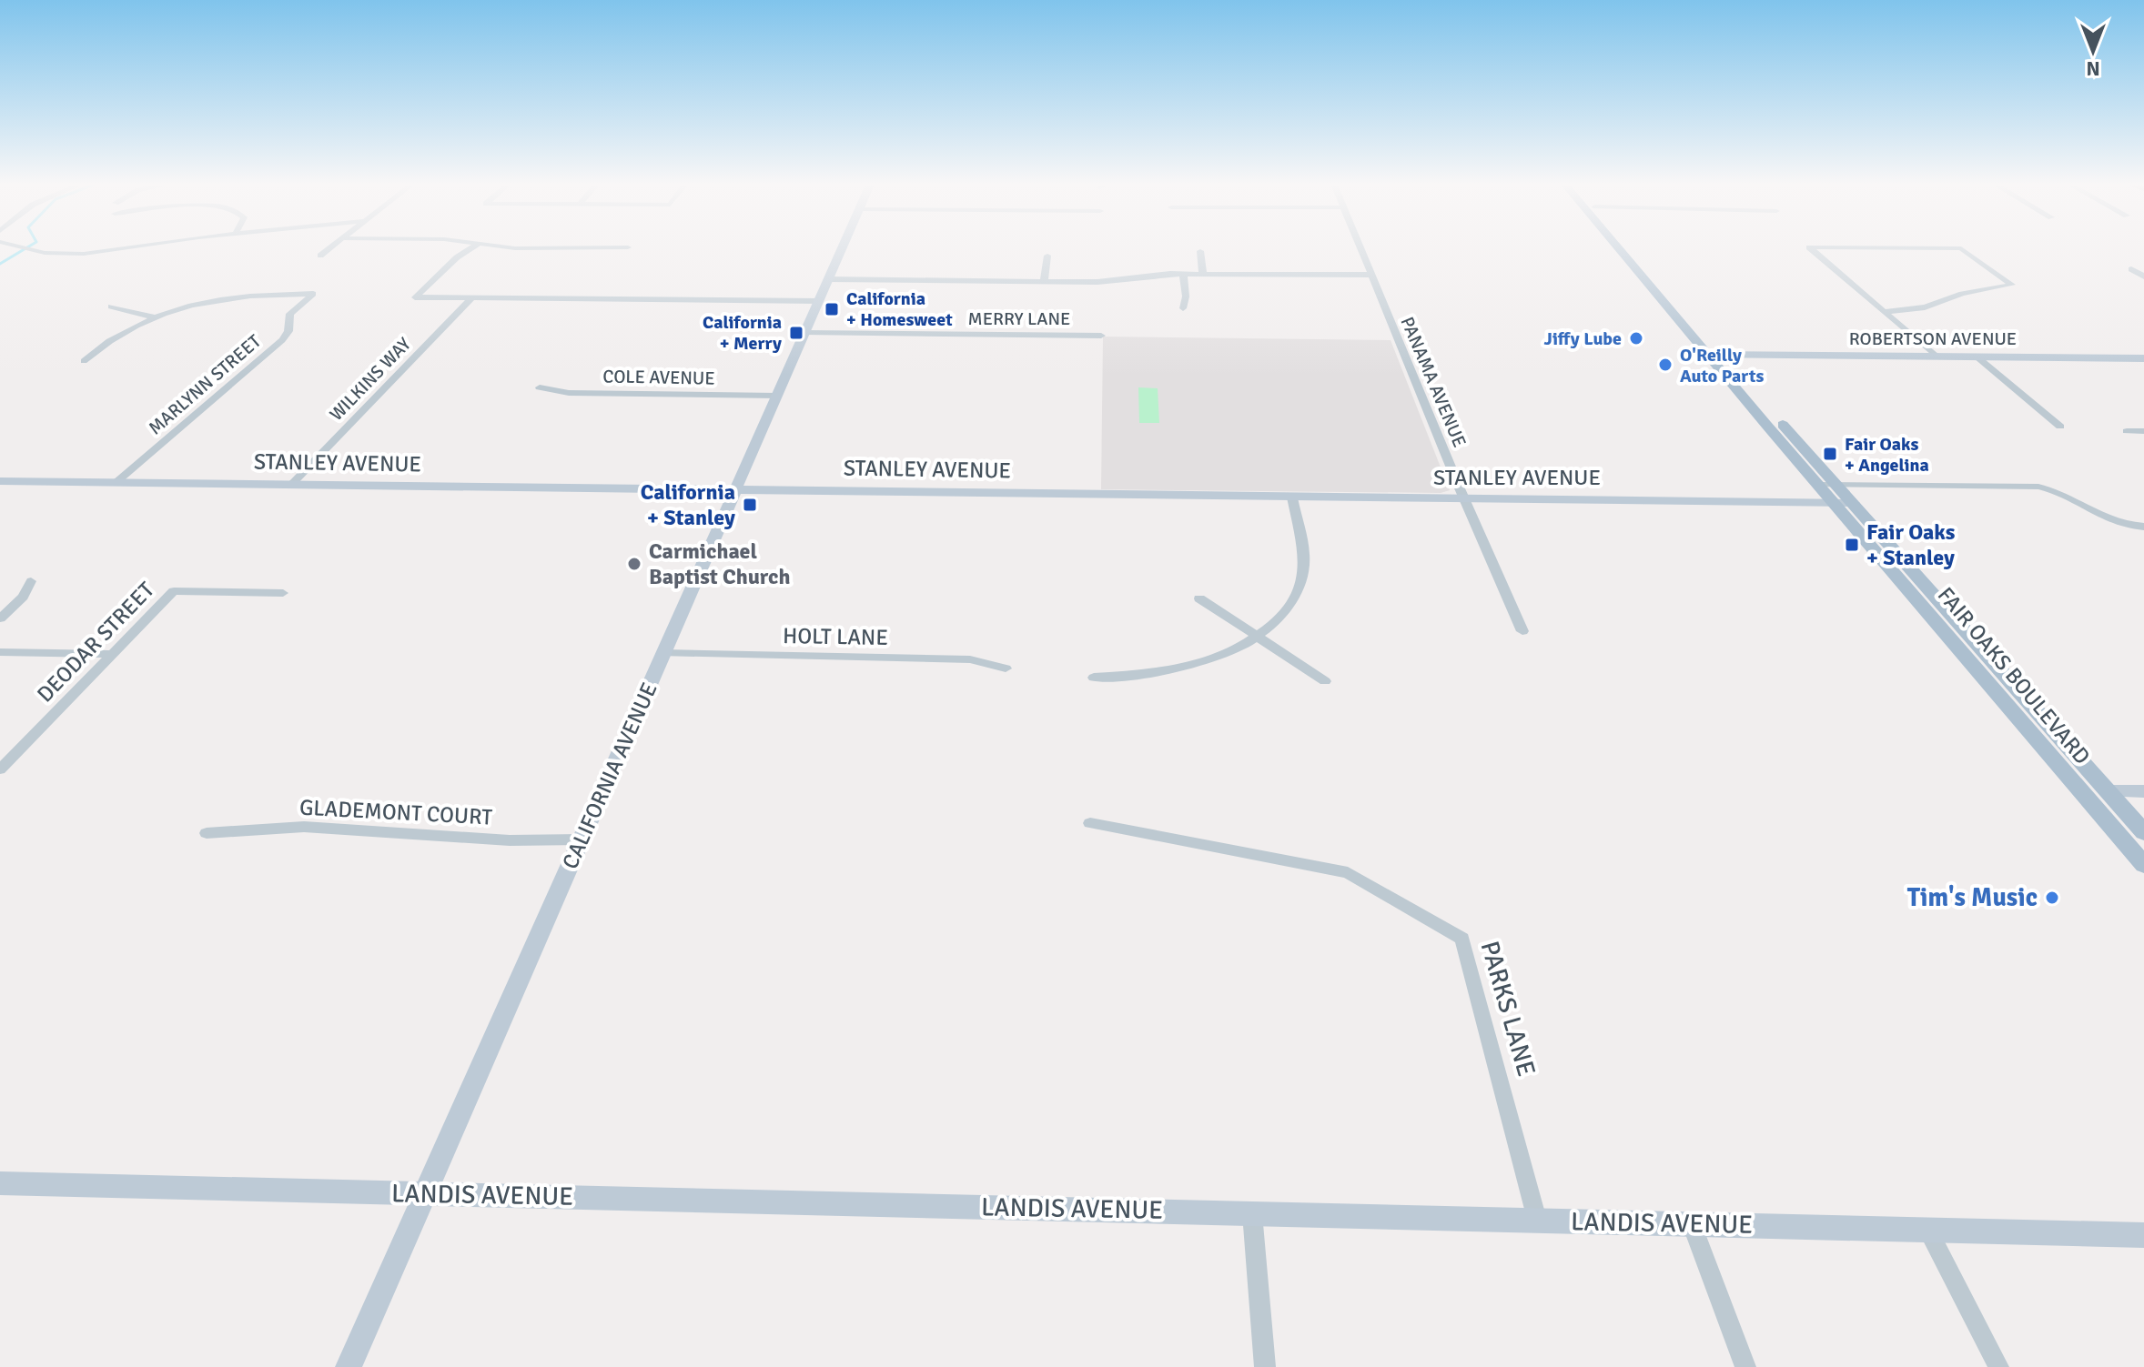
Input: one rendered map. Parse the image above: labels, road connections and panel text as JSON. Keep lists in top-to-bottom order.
{
  "streets": {
    "main road": ["FAIR OAKS BOULEVARD"],
    "street": [
      "MERRY LANE",
      "ROBERTSON AVENUE",
      "COLE AVENUE",
      "WILKINS WAY",
      "PANAMA AVENUE",
      "MARLYNN STREET",
      "STANLEY AVENUE",
      "HOLT LANE",
      "DEODAR STREET",
      "CALIFORNIA AVENUE",
      "GLADEMONT COURT",
      "PARKS LANE",
      "LANDIS AVENUE"
    ]
  },
  "crossings": [
    ["MERRY LANE", "CALIFORNIA AVENUE"],
    ["ROBERTSON AVENUE", "FAIR OAKS BOULEVARD"],
    ["COLE AVENUE", "CALIFORNIA AVENUE"],
    ["WILKINS WAY", "STANLEY AVENUE"],
    ["PANAMA AVENUE", "STANLEY AVENUE"],
    ["MARLYNN STREET", "STANLEY AVENUE"],
    ["STANLEY AVENUE", "FAIR OAKS BOULEVARD"],
    ["STANLEY AVENUE", "CALIFORNIA AVENUE"],
    ["HOLT LANE", "CALIFORNIA AVENUE"],
    ["CALIFORNIA AVENUE", "GLADEMONT COURT"],
    ["CALIFORNIA AVENUE", "LANDIS AVENUE"],
    ["PARKS LANE", "LANDIS AVENUE"]
  ],
  "places": {
    "transit": [
      "California + Homesweet",
      "California + Merry",
      "Fair Oaks + Angelina",
      "California + Stanley",
      "Fair Oaks + Stanley"
    ],
    "other": [
      "Jiffy Lube",
      "O'Reilly Auto Parts",
      "Carmichael Baptist Church",
      "Tim's Music"
    ]
  },
  "north": "bottom"
}
